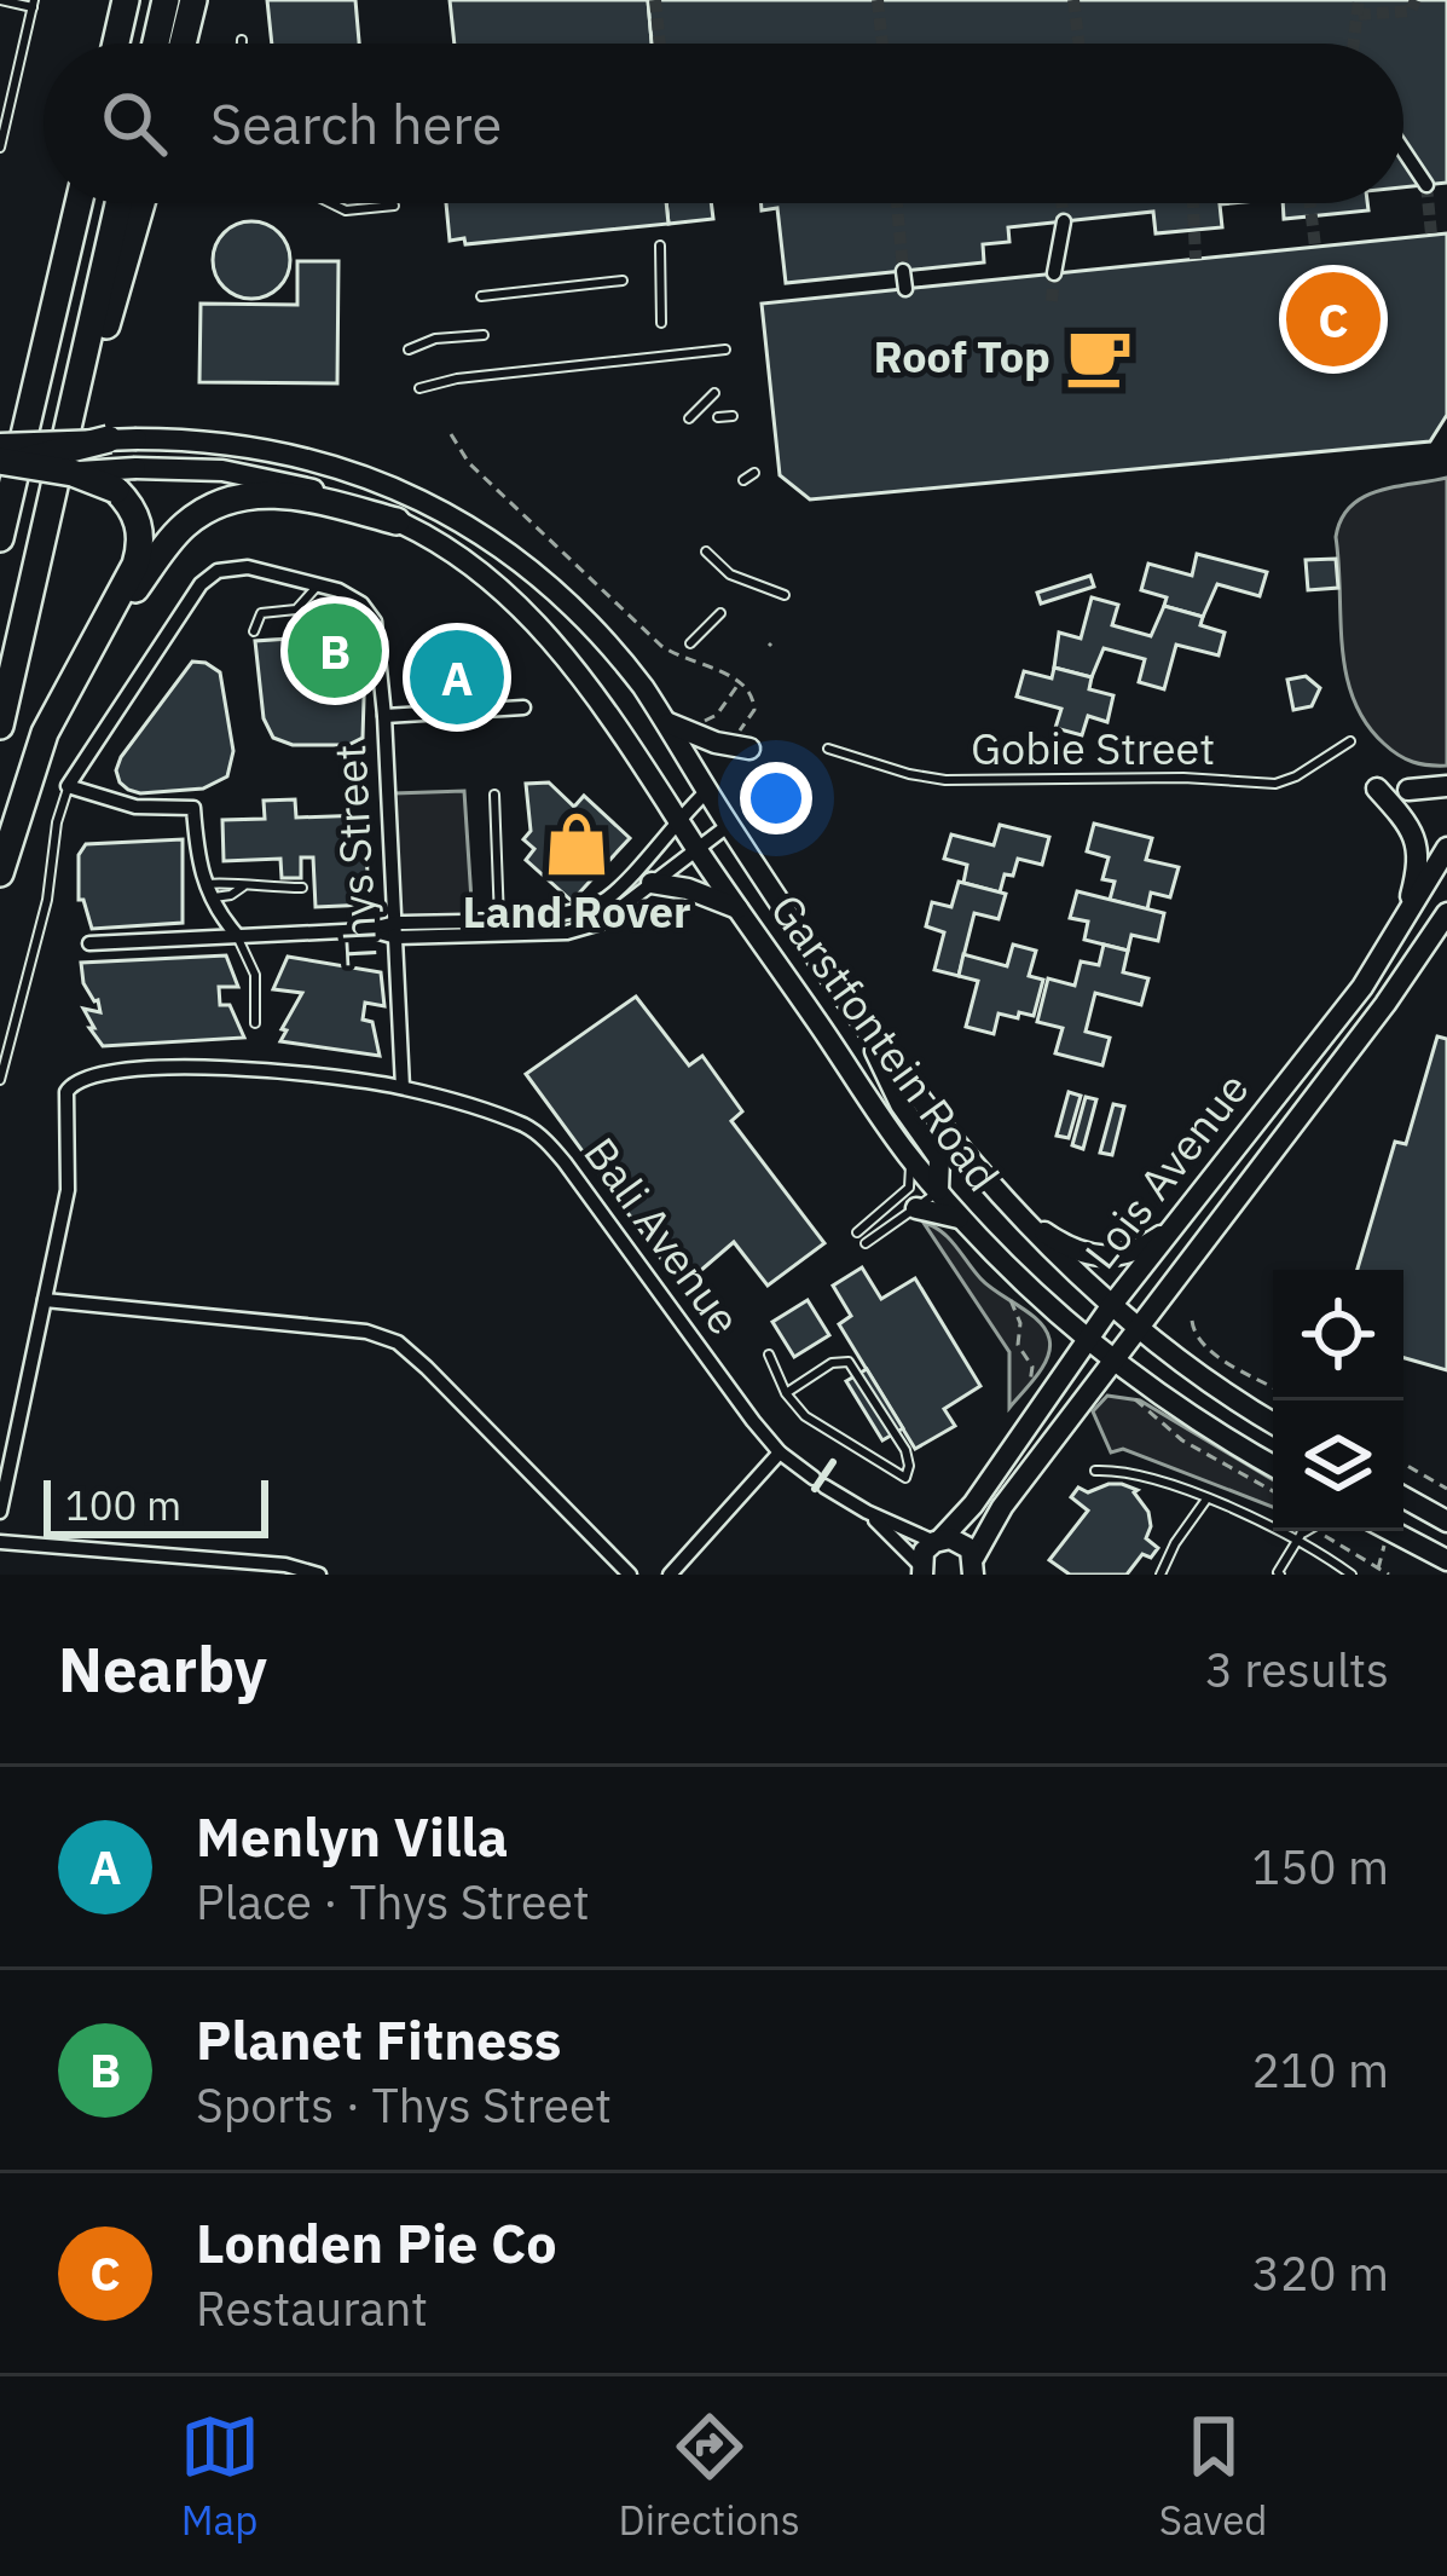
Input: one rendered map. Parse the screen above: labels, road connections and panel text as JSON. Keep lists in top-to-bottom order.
{
  "streets": {
    "main road": ["Garstfontein Road", "Lois Avenue"],
    "street": ["Thys Street", "Bali Avenue"],
    "lane": ["Gobie Street"]
  },
  "crossings": [
    ["Thys Street", "Bali Avenue"],
    ["Garstfontein Road", "Lois Avenue"],
    ["Lois Avenue", "Bali Avenue"]
  ],
  "places": {
    "cafe": ["Roof Top"],
    "shop": ["Land Rover"]
  },
  "scale_bar": "100 m",
  "page": {
    "search": "Search here",
    "pins": ["C", "B", "A"],
    "scale": "100 m",
    "heading": ["Nearby", "3 results"],
    "list": [
      {
        "mark": "A",
        "name": "Menlyn Villa",
        "note": "Place · Thys Street",
        "value": "150 m"
      },
      {
        "mark": "B",
        "name": "Planet Fitness",
        "note": "Sports · Thys Street",
        "value": "210 m"
      },
      {
        "mark": "C",
        "name": "Londen Pie Co",
        "note": "Restaurant",
        "value": "320 m"
      }
    ],
    "nav": ["Map", "Directions", "Saved"]
  }
}
